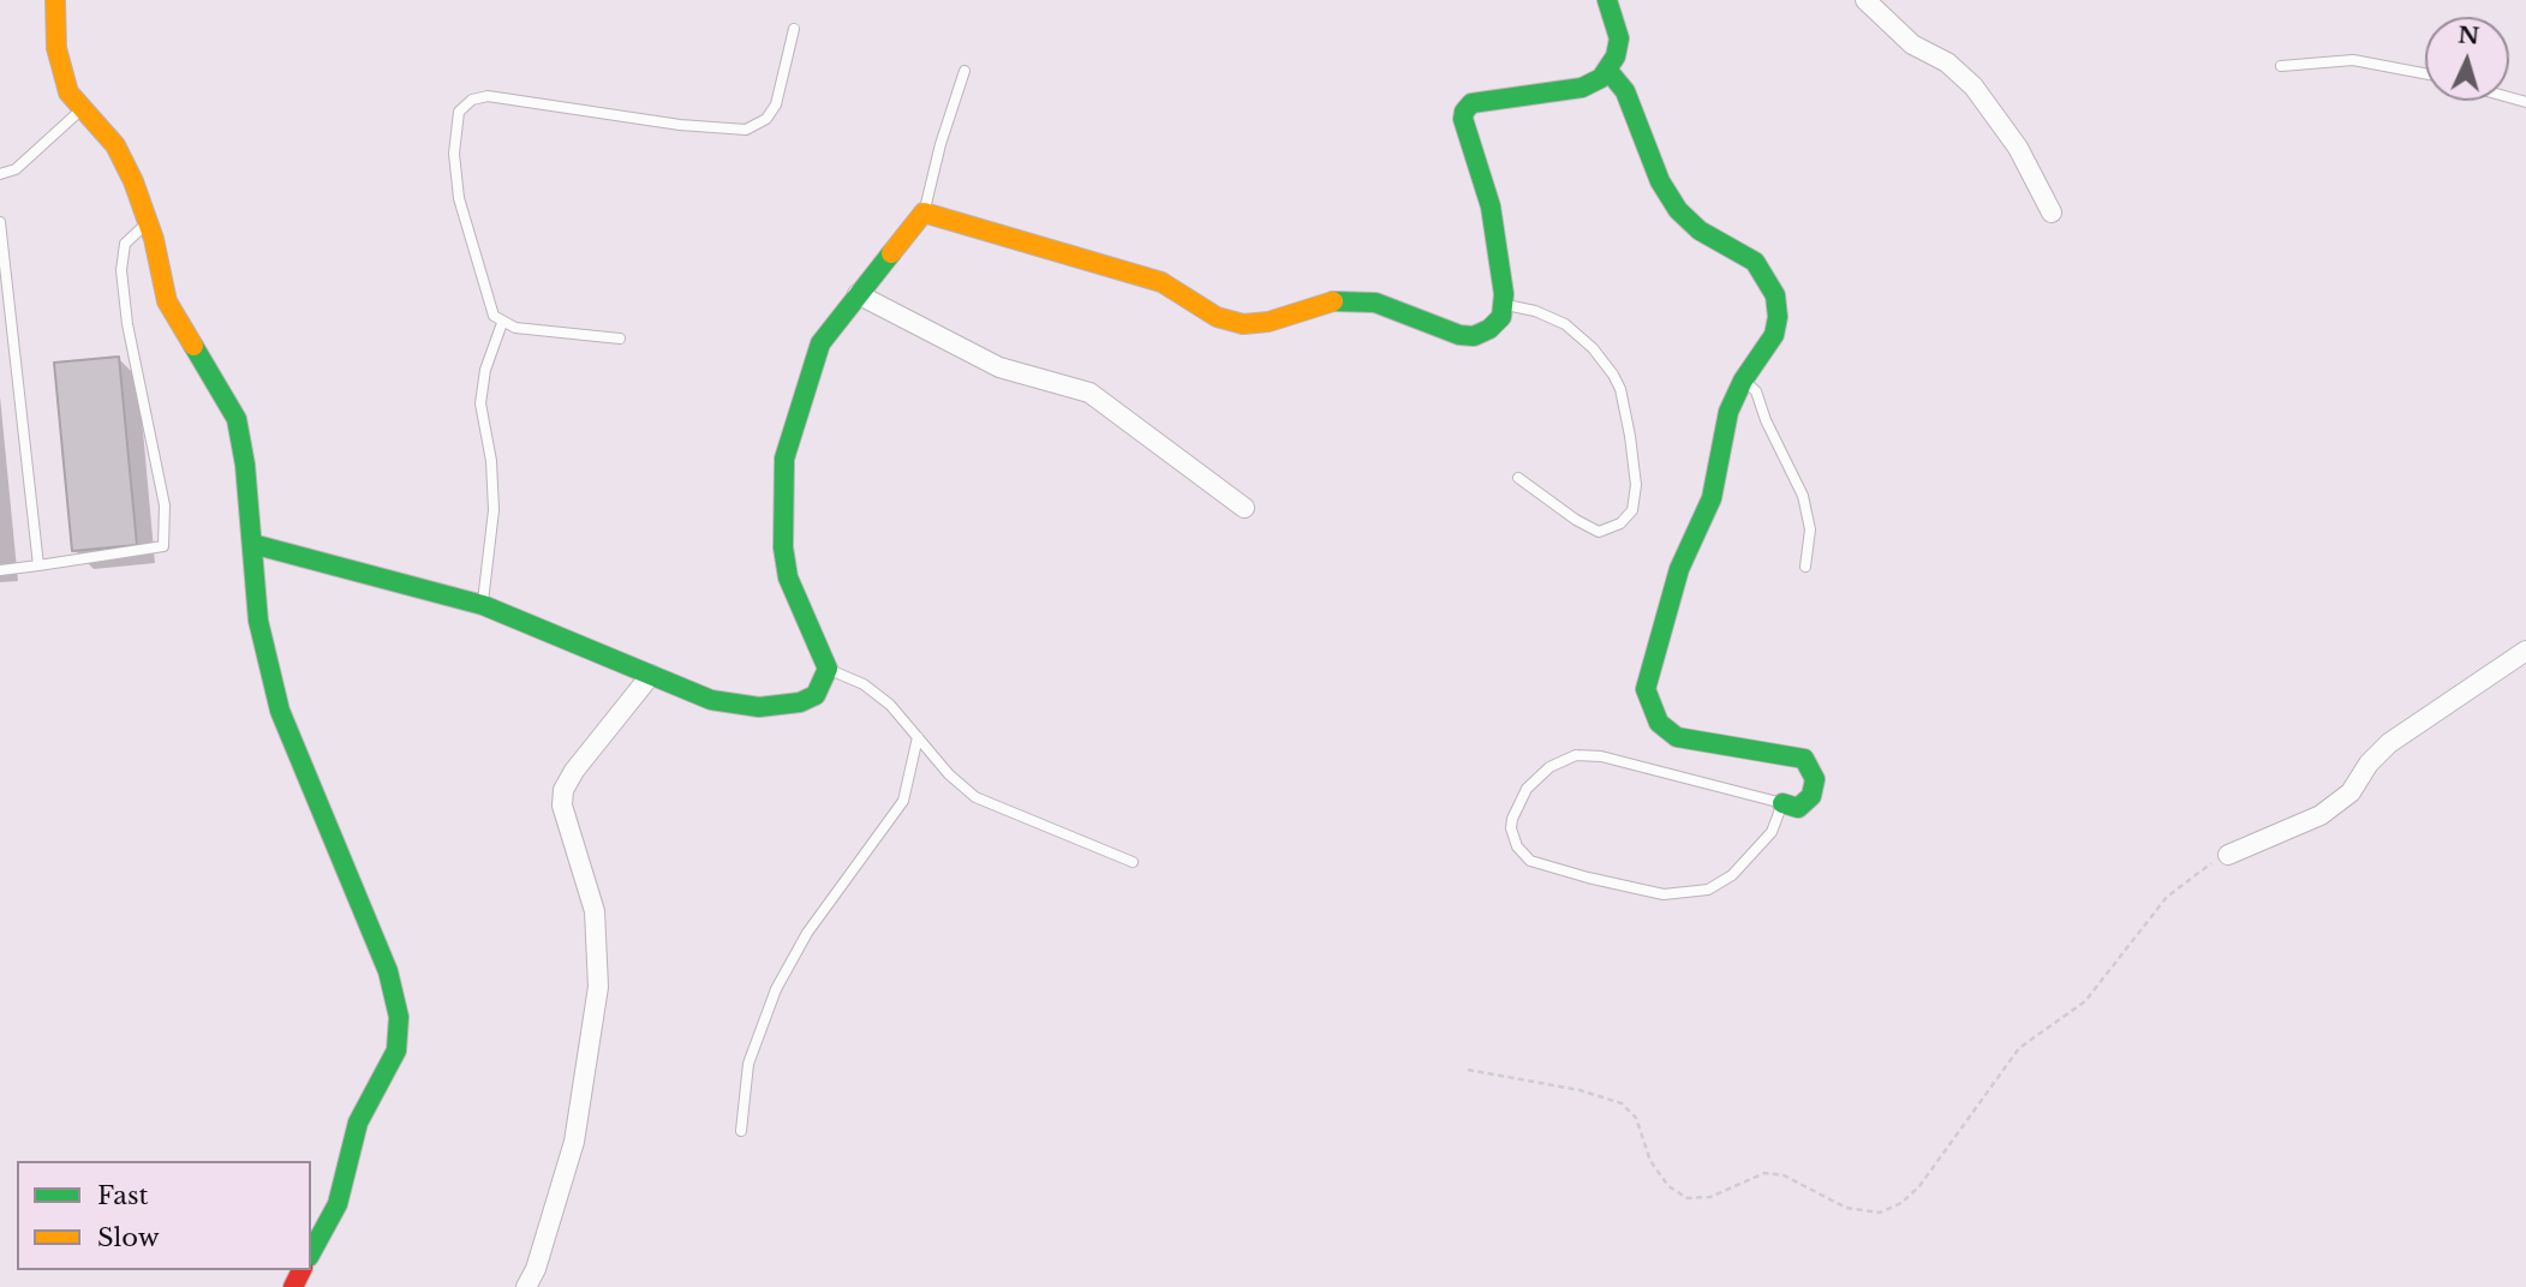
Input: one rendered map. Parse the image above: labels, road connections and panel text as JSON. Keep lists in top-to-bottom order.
{
  "legend": ["Fast", "Slow"],
  "north": "top"
}
